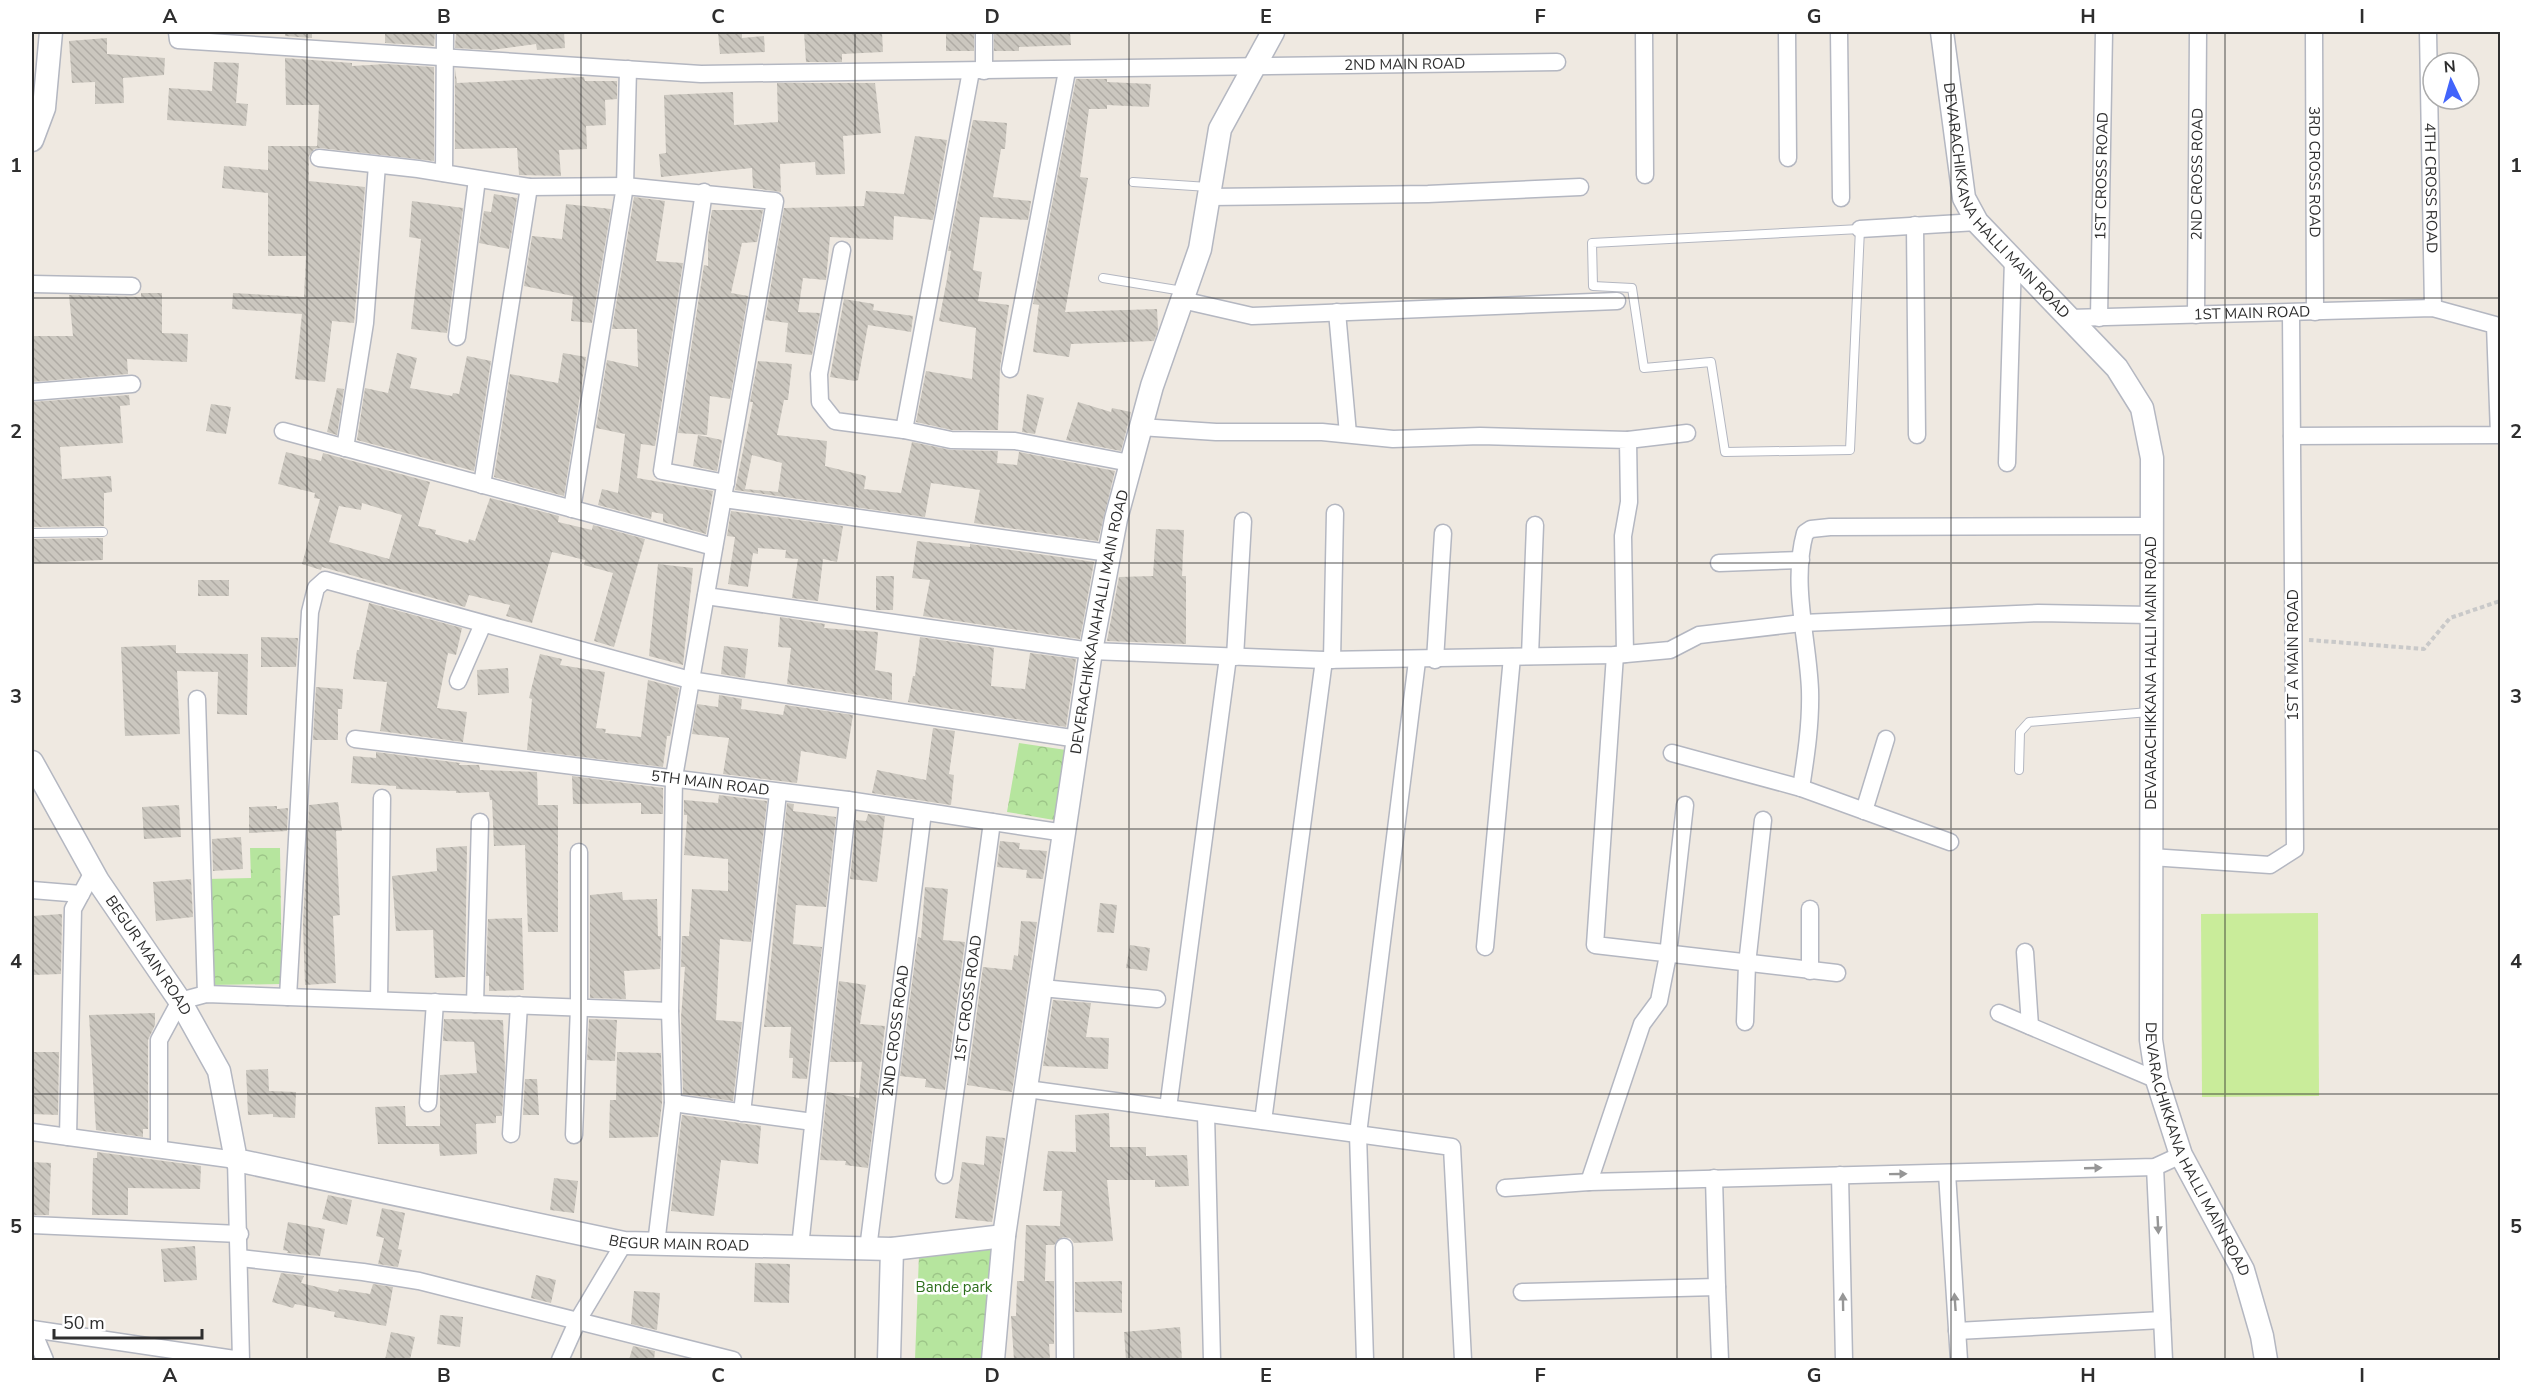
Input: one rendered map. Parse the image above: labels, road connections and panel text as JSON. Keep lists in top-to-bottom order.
{
  "streets": {
    "street": [
      "2ND MAIN ROAD",
      "3RD CROSS ROAD",
      "2ND CROSS ROAD",
      "1ST CROSS ROAD",
      "4TH CROSS ROAD",
      "DEVARACHIKKANA HALLI MAIN ROAD",
      "1ST MAIN ROAD",
      "DEVERACHIKKANAHALLI MAIN ROAD",
      "1ST A MAIN ROAD",
      "5TH MAIN ROAD",
      "BEGUR MAIN ROAD"
    ]
  },
  "crossings": [
    ["2ND MAIN ROAD", "DEVERACHIKKANAHALLI MAIN ROAD"],
    ["3RD CROSS ROAD", "1ST MAIN ROAD"],
    ["2ND CROSS ROAD", "1ST MAIN ROAD"],
    ["2ND CROSS ROAD", "5TH MAIN ROAD"],
    ["2ND CROSS ROAD", "BEGUR MAIN ROAD"],
    ["1ST CROSS ROAD", "1ST MAIN ROAD"],
    ["1ST CROSS ROAD", "5TH MAIN ROAD"],
    ["4TH CROSS ROAD", "1ST MAIN ROAD"],
    ["DEVARACHIKKANA HALLI MAIN ROAD", "1ST MAIN ROAD"],
    ["DEVARACHIKKANA HALLI MAIN ROAD", "1ST A MAIN ROAD"],
    ["1ST MAIN ROAD", "1ST A MAIN ROAD"],
    ["DEVERACHIKKANAHALLI MAIN ROAD", "5TH MAIN ROAD"],
    ["DEVERACHIKKANAHALLI MAIN ROAD", "BEGUR MAIN ROAD"]
  ],
  "parks": ["Bande park"],
  "scale_bar": "50 m",
  "north": "top",
  "grid": {
    "columns": [
      "A",
      "B",
      "C",
      "D",
      "E",
      "F",
      "G",
      "H",
      "I"
    ],
    "rows": [
      "1",
      "2",
      "3",
      "4",
      "5"
    ]
  }
}
